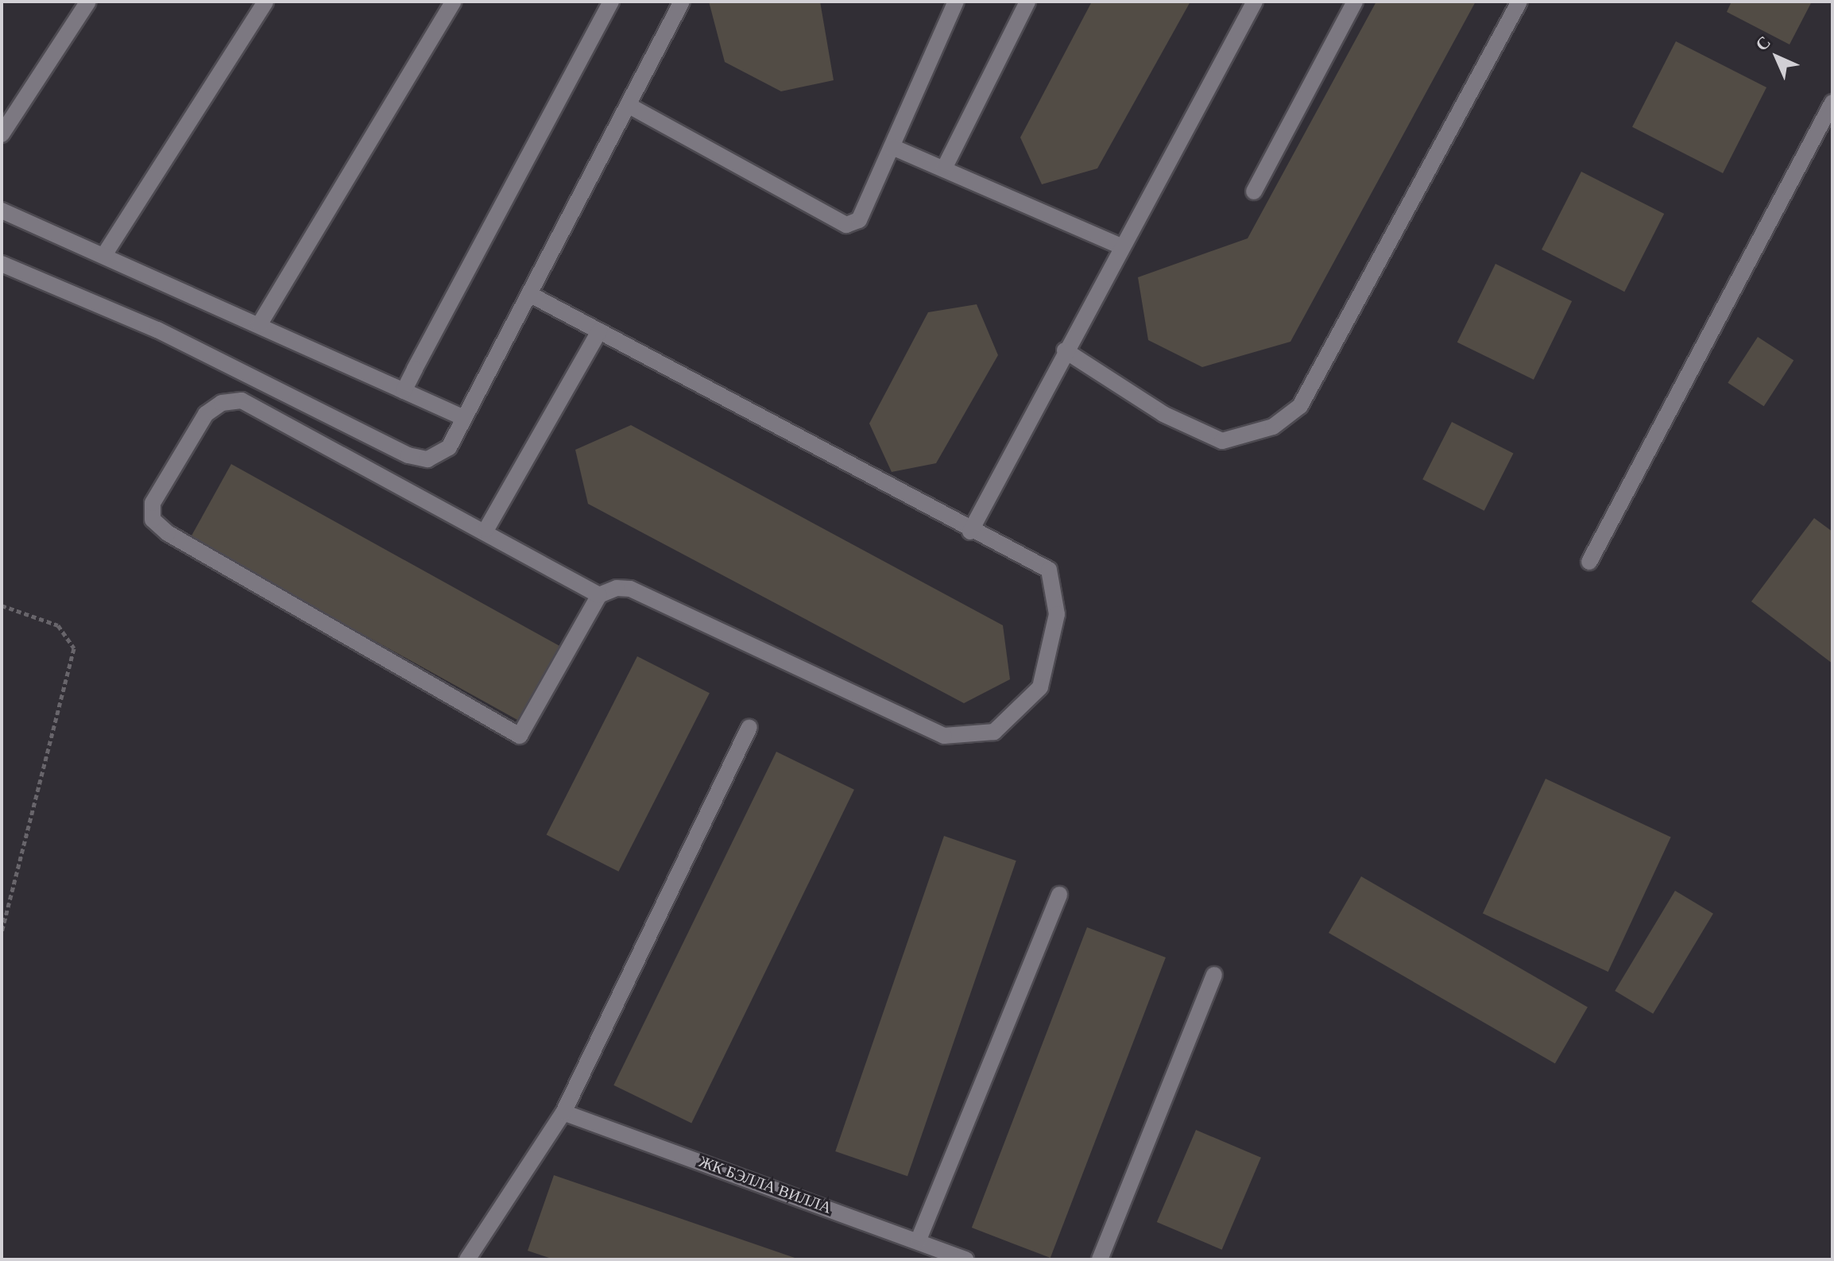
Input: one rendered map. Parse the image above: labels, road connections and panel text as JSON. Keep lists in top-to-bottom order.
{
  "streets": {
    "street": ["ЖК БЭЛЛА ВИЛЛА"]
  },
  "north": "top left"
}
